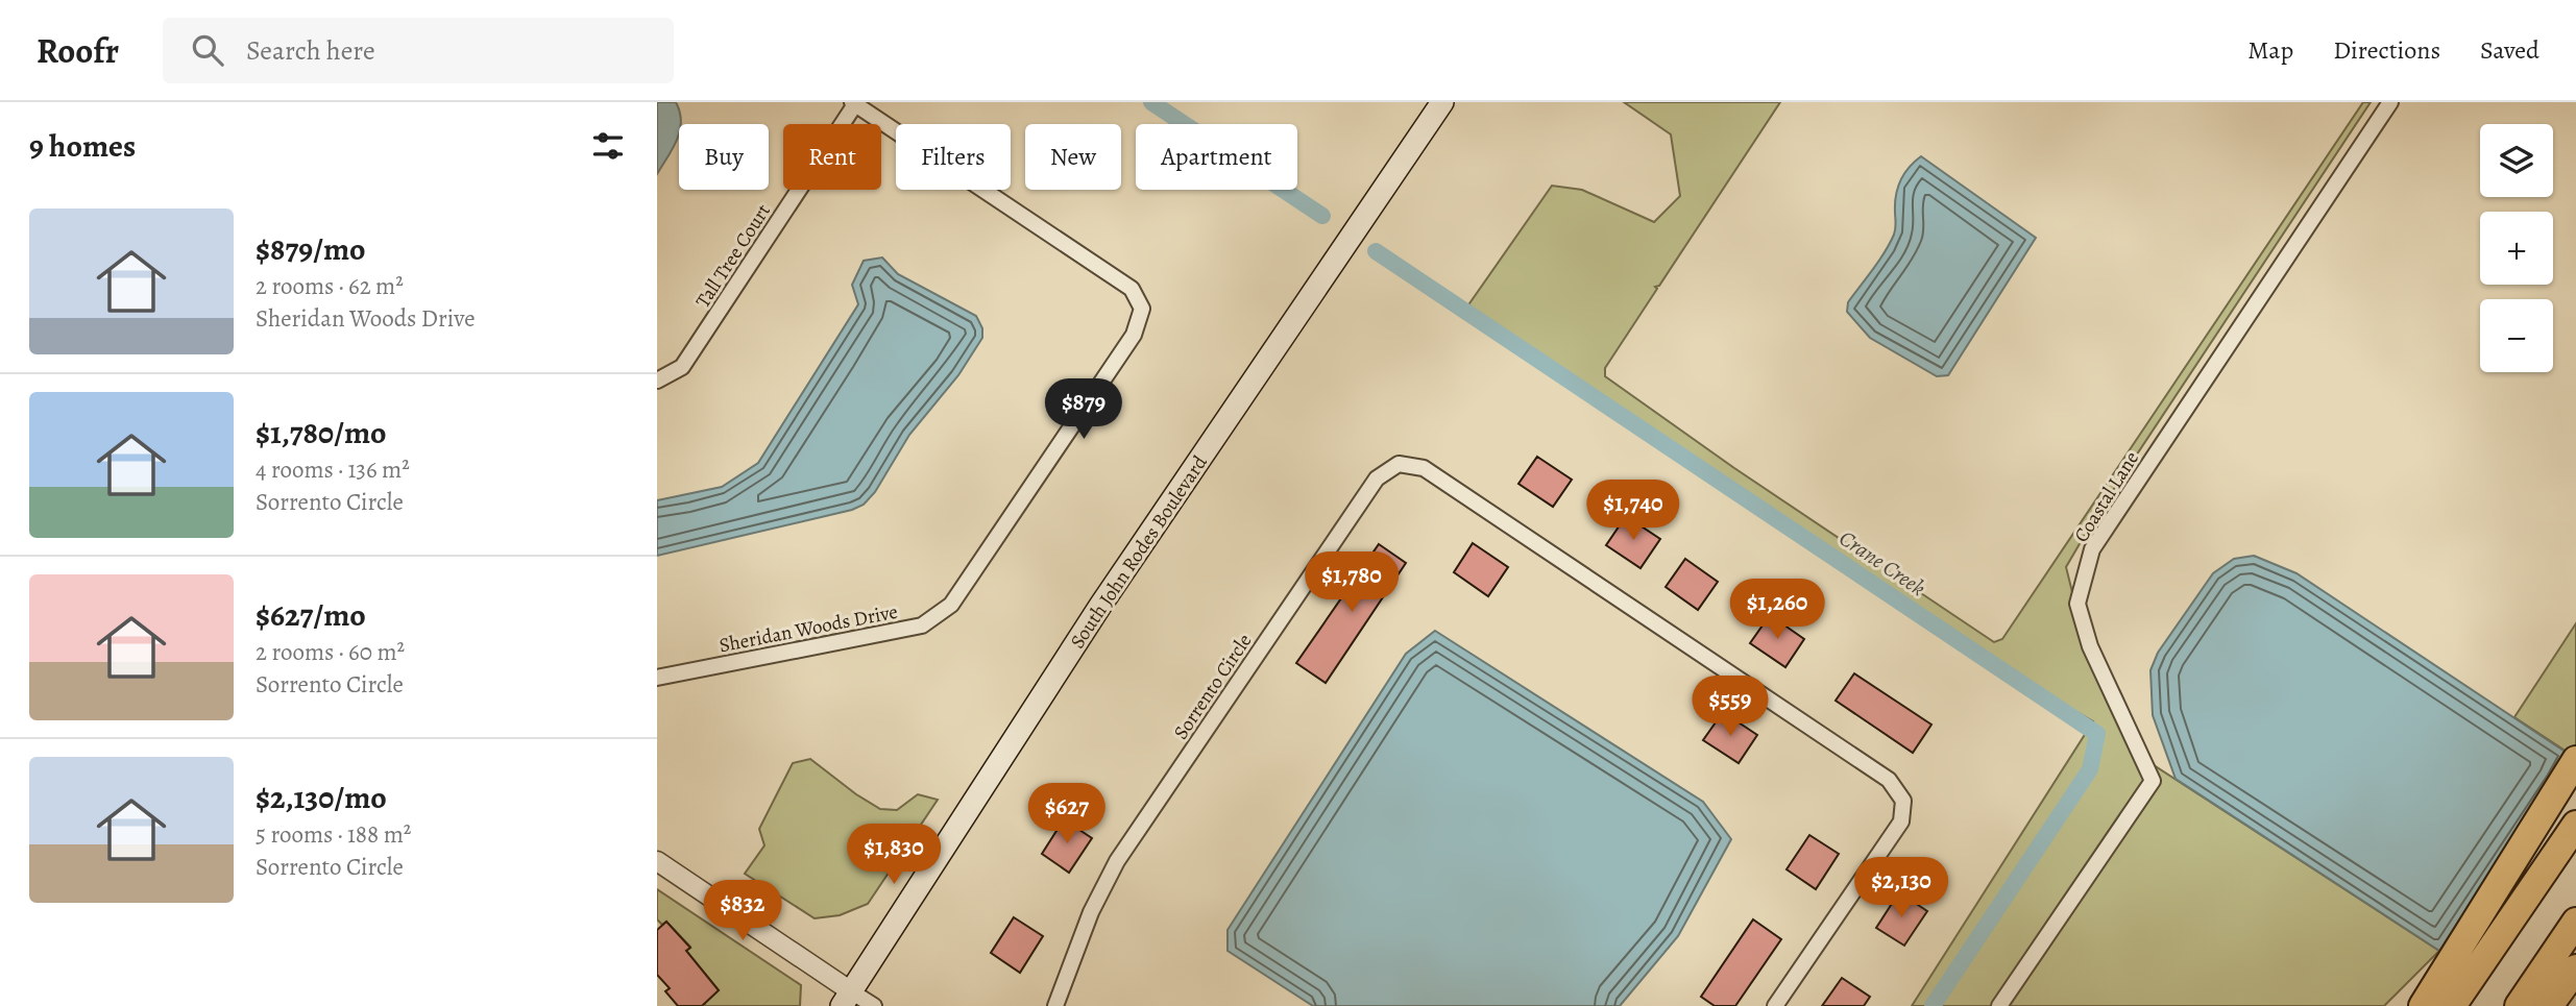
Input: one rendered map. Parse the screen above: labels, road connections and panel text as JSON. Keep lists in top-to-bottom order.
{
  "streets": {
    "main road": ["South John Rodes Boulevard"],
    "street": [
      "Tall Tree Court",
      "Coastal Lane",
      "Sheridan Woods Drive",
      "Sorrento Circle"
    ]
  },
  "crossings": [
    ["Tall Tree Court", "Sheridan Woods Drive"]
  ],
  "water": ["Crane Creek"],
  "page": {
    "header": "Roofr",
    "search": "Search here",
    "nav": ["Map", "Directions", "Saved"],
    "heading": "9 homes",
    "map_buttons": ["+", "−"],
    "chip": [
      "Buy",
      "Rent",
      "Filters",
      "New",
      "Apartment"
    ],
    "list": [
      {
        "name": "$879/mo",
        "note": "2 rooms · 62 m² · Sheridan Woods Drive"
      },
      {
        "name": "$1,780/mo",
        "note": "4 rooms · 136 m² · Sorrento Circle"
      },
      {
        "name": "$627/mo",
        "note": "2 rooms · 60 m² · Sorrento Circle"
      },
      {
        "name": "$2,130/mo",
        "note": "5 rooms · 188 m² · Sorrento Circle"
      }
    ],
    "price": [
      "$879",
      "$1,740",
      "$1,780",
      "$1,260",
      "$559",
      "$627",
      "$1,830",
      "$2,130",
      "$832"
    ]
  }
}
